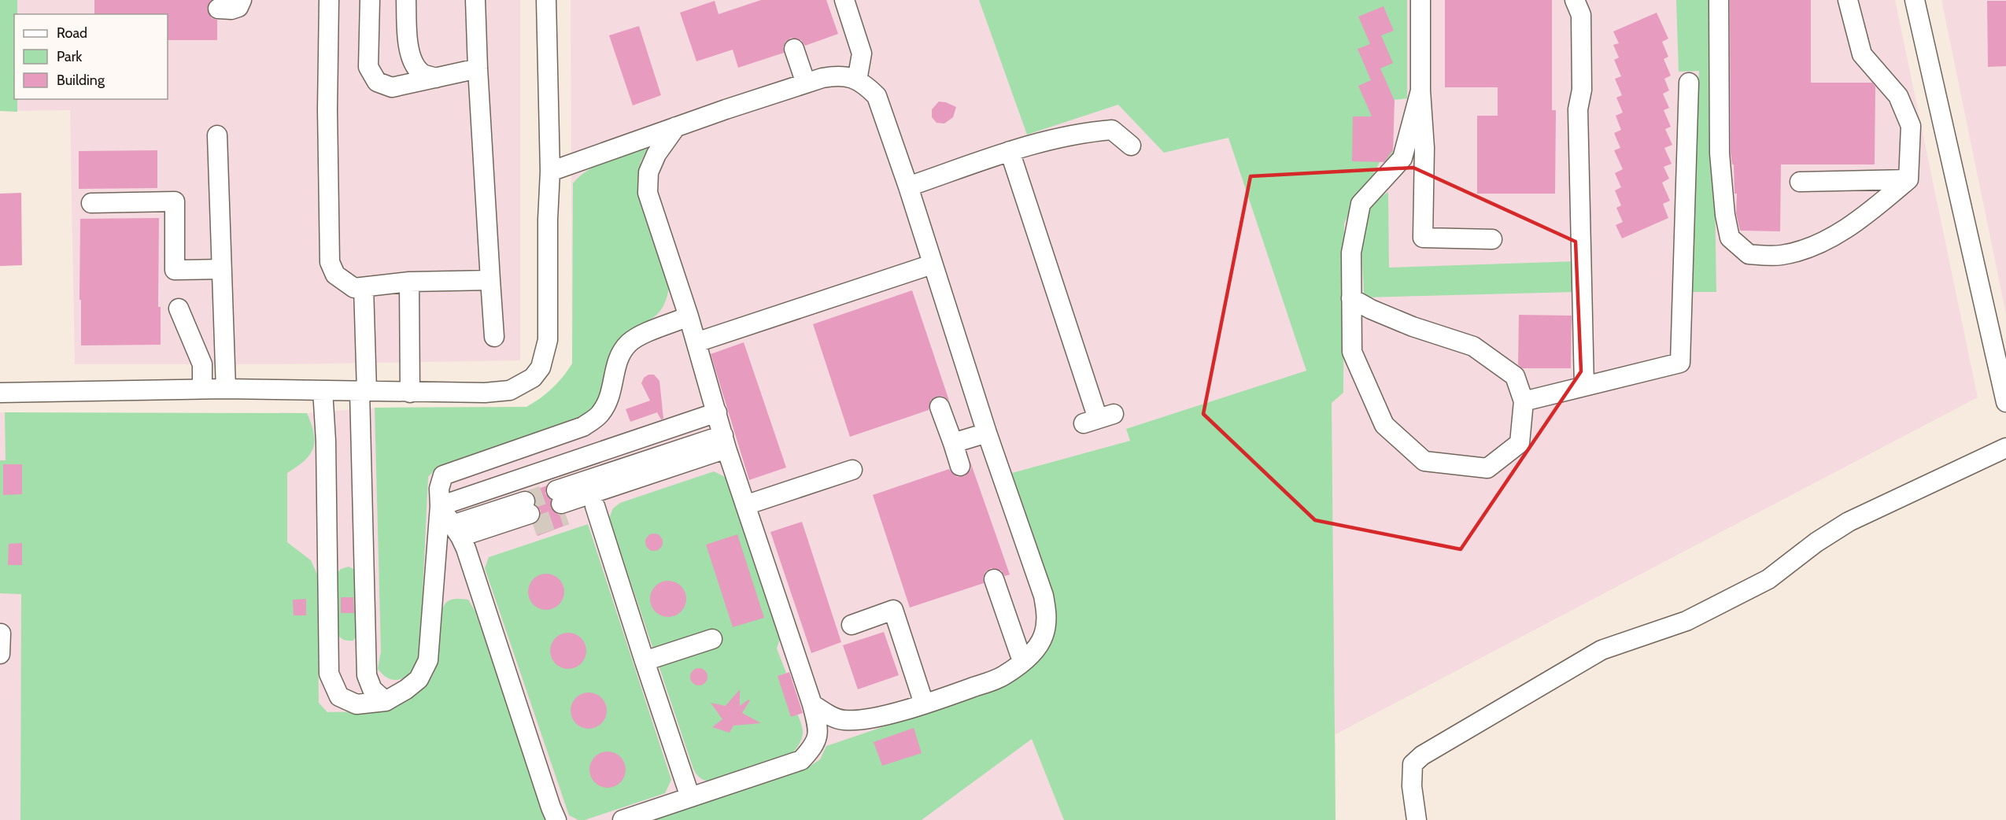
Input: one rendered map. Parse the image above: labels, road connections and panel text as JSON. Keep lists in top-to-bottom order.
{
  "legend": ["Road", "Park", "Building"]
}
